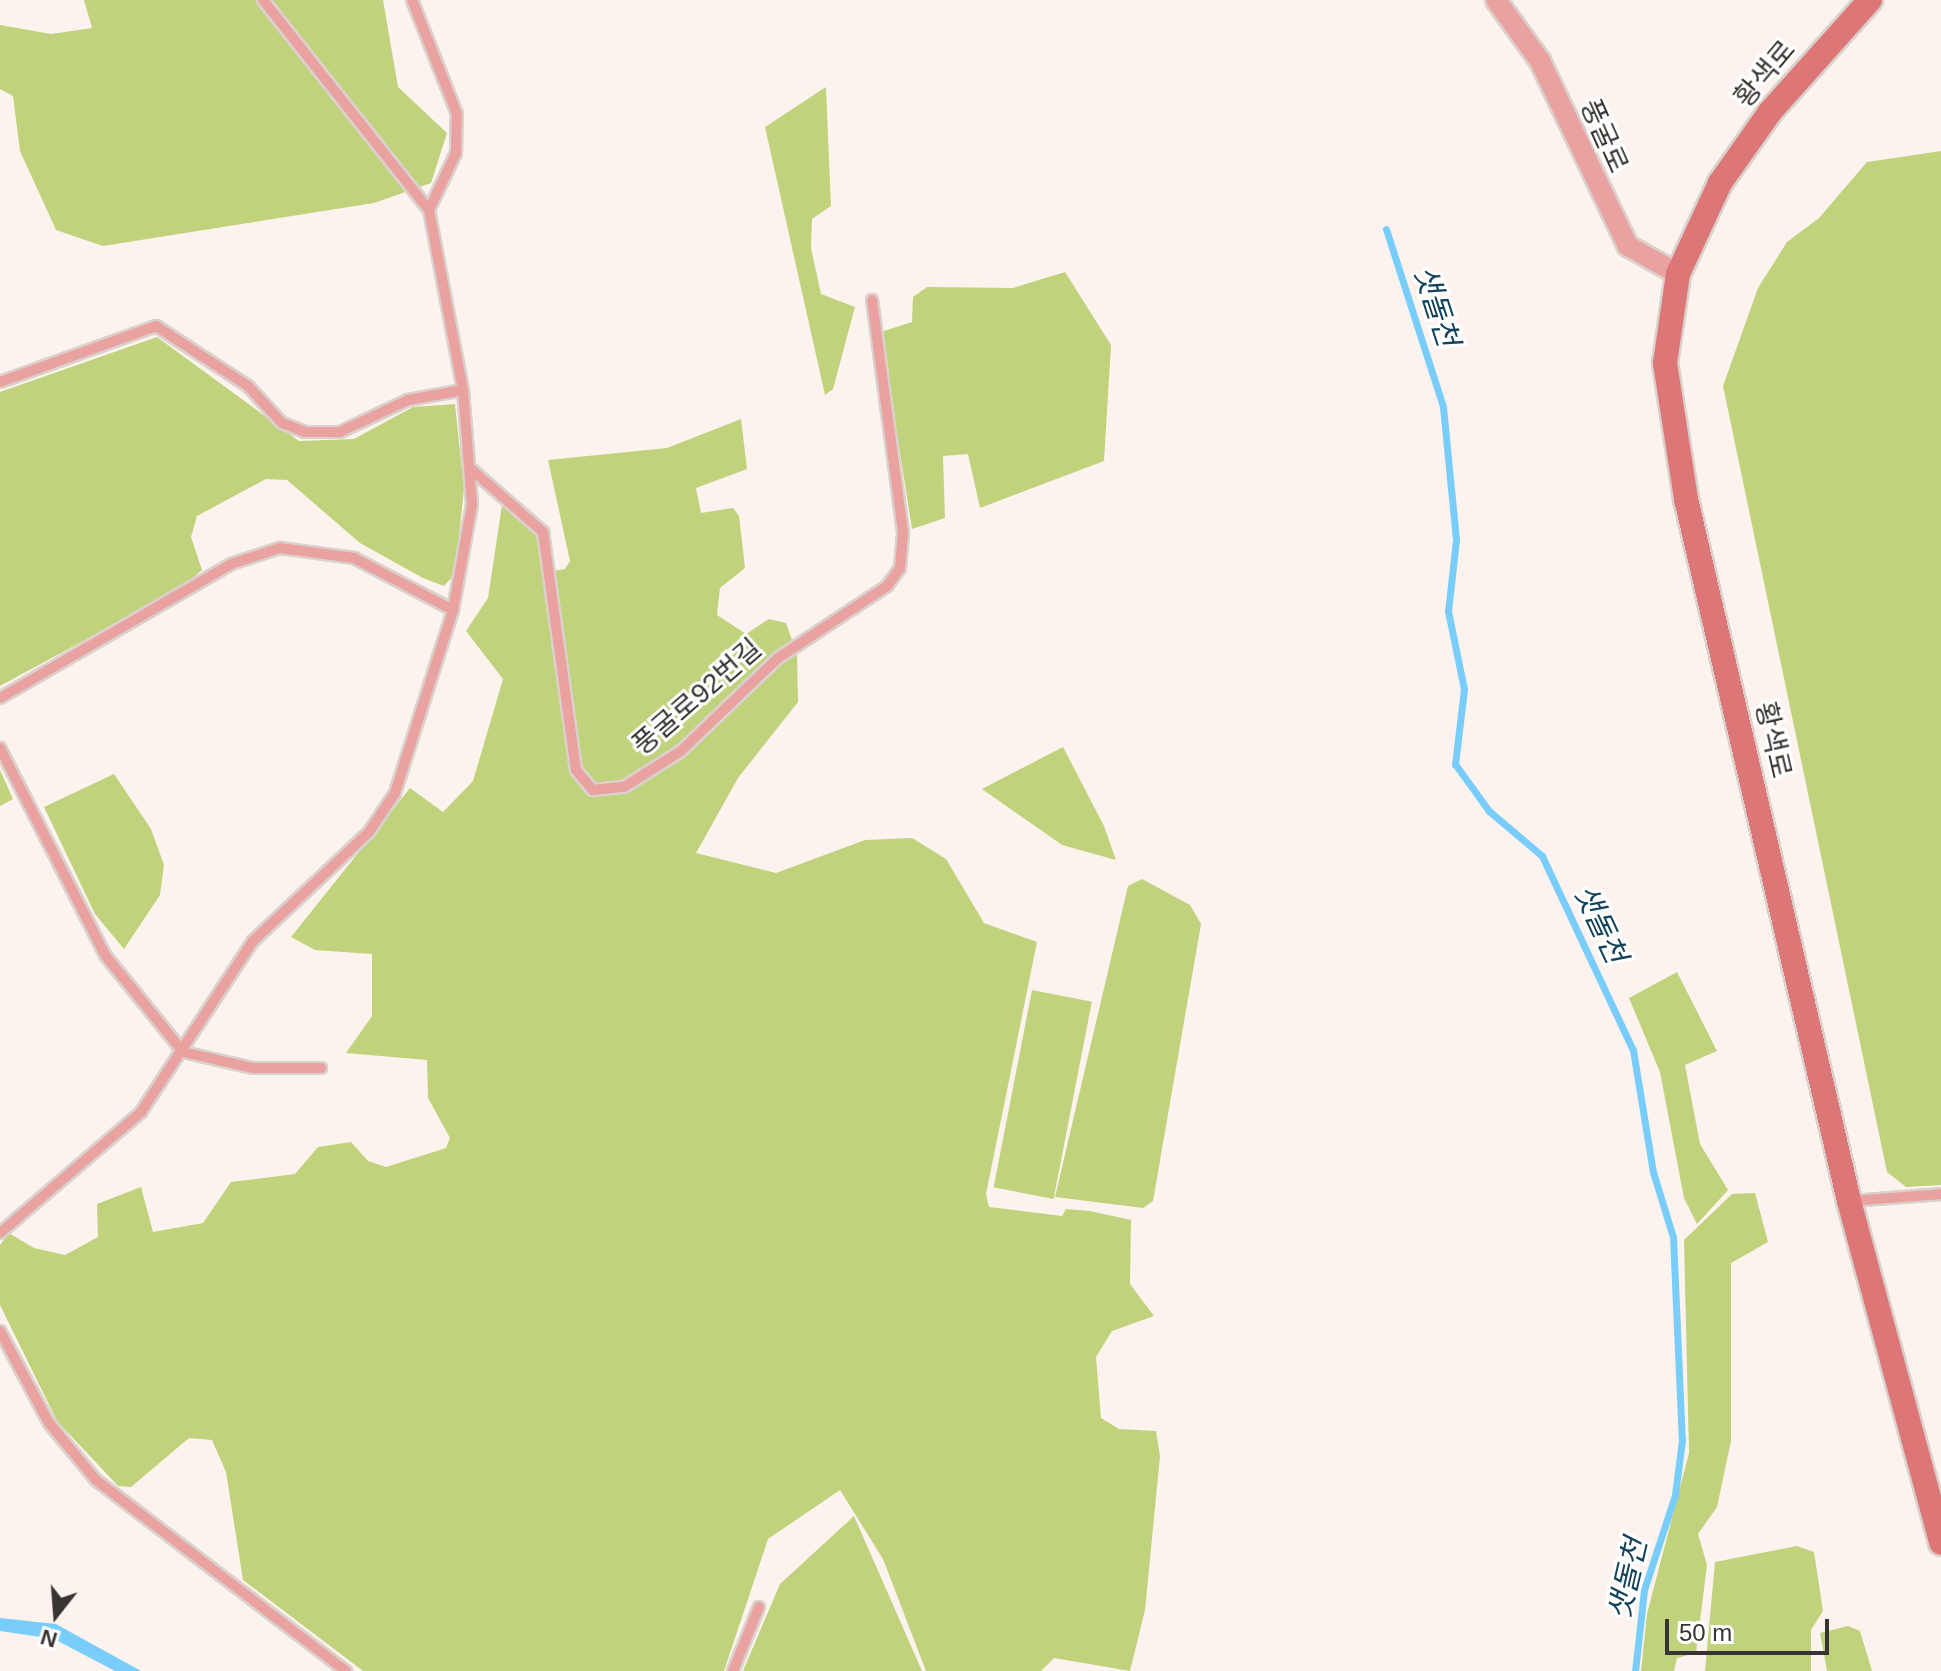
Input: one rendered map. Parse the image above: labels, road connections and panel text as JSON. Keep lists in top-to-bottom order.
{
  "streets": {
    "street": ["황색로", "풍굴로"],
    "lane": ["풍굴로92번길"]
  },
  "crossings": [
    ["황색로", "풍굴로"]
  ],
  "water": ["샛돌천"],
  "scale_bar": "50 m",
  "north": "bottom"
}
